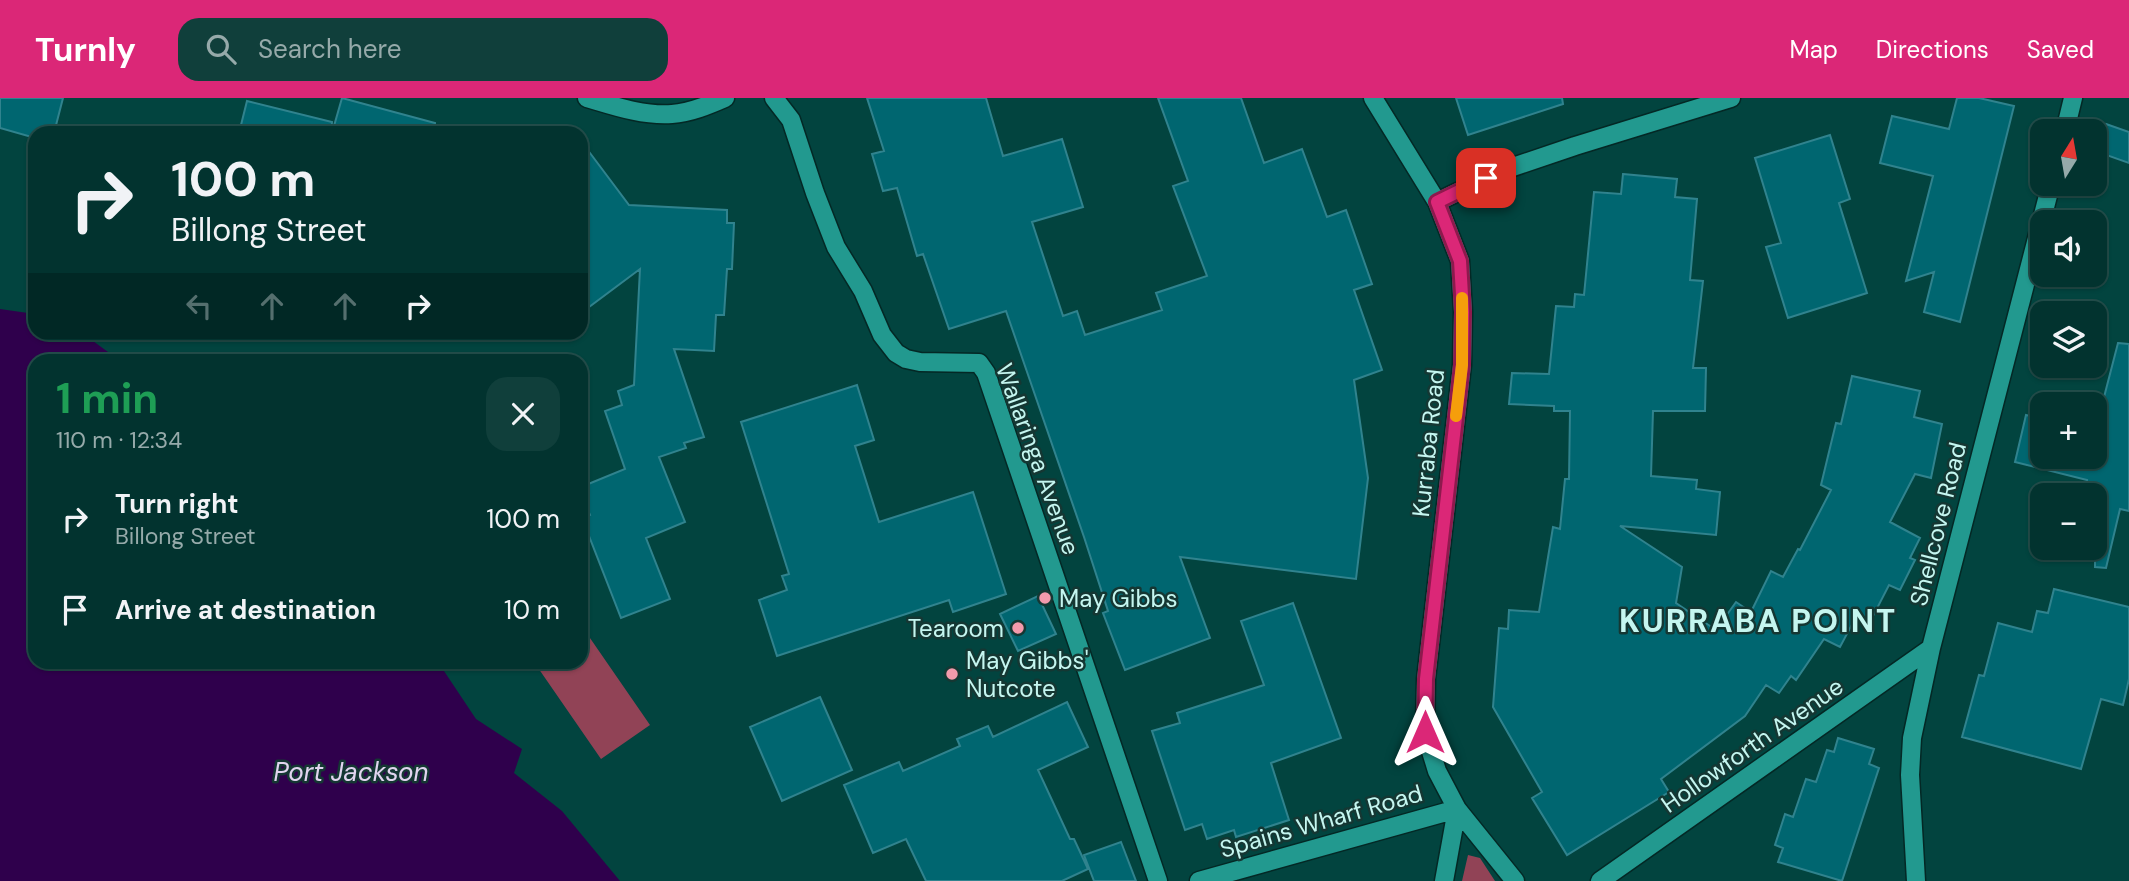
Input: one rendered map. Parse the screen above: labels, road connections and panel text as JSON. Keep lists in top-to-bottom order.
{
  "streets": {
    "street": [
      "Kurraba Road",
      "Wallaringa Avenue",
      "Shellcove Road",
      "Hollowforth Avenue",
      "Spains Wharf Road"
    ]
  },
  "crossings": [
    ["Kurraba Road", "Spains Wharf Road"],
    ["Shellcove Road", "Hollowforth Avenue"]
  ],
  "districts": ["KURRABA POINT"],
  "water": ["Port Jackson"],
  "places": ["May Gibbs", "Tearoom", "May Gibbs' Nutcote"],
  "north": "top",
  "page": {
    "header": "Turnly",
    "search": "Search here",
    "nav": ["Map", "Directions", "Saved"],
    "map_buttons": ["+", "−"],
    "turn": ["100 m", "Billong Street"],
    "heading": ["1 min", "110 m · 12:34"],
    "list": [
      {
        "name": "Turn right",
        "note": "Billong Street",
        "value": "100 m"
      },
      {
        "name": "Arrive at destination",
        "value": "10 m"
      }
    ]
  }
}
